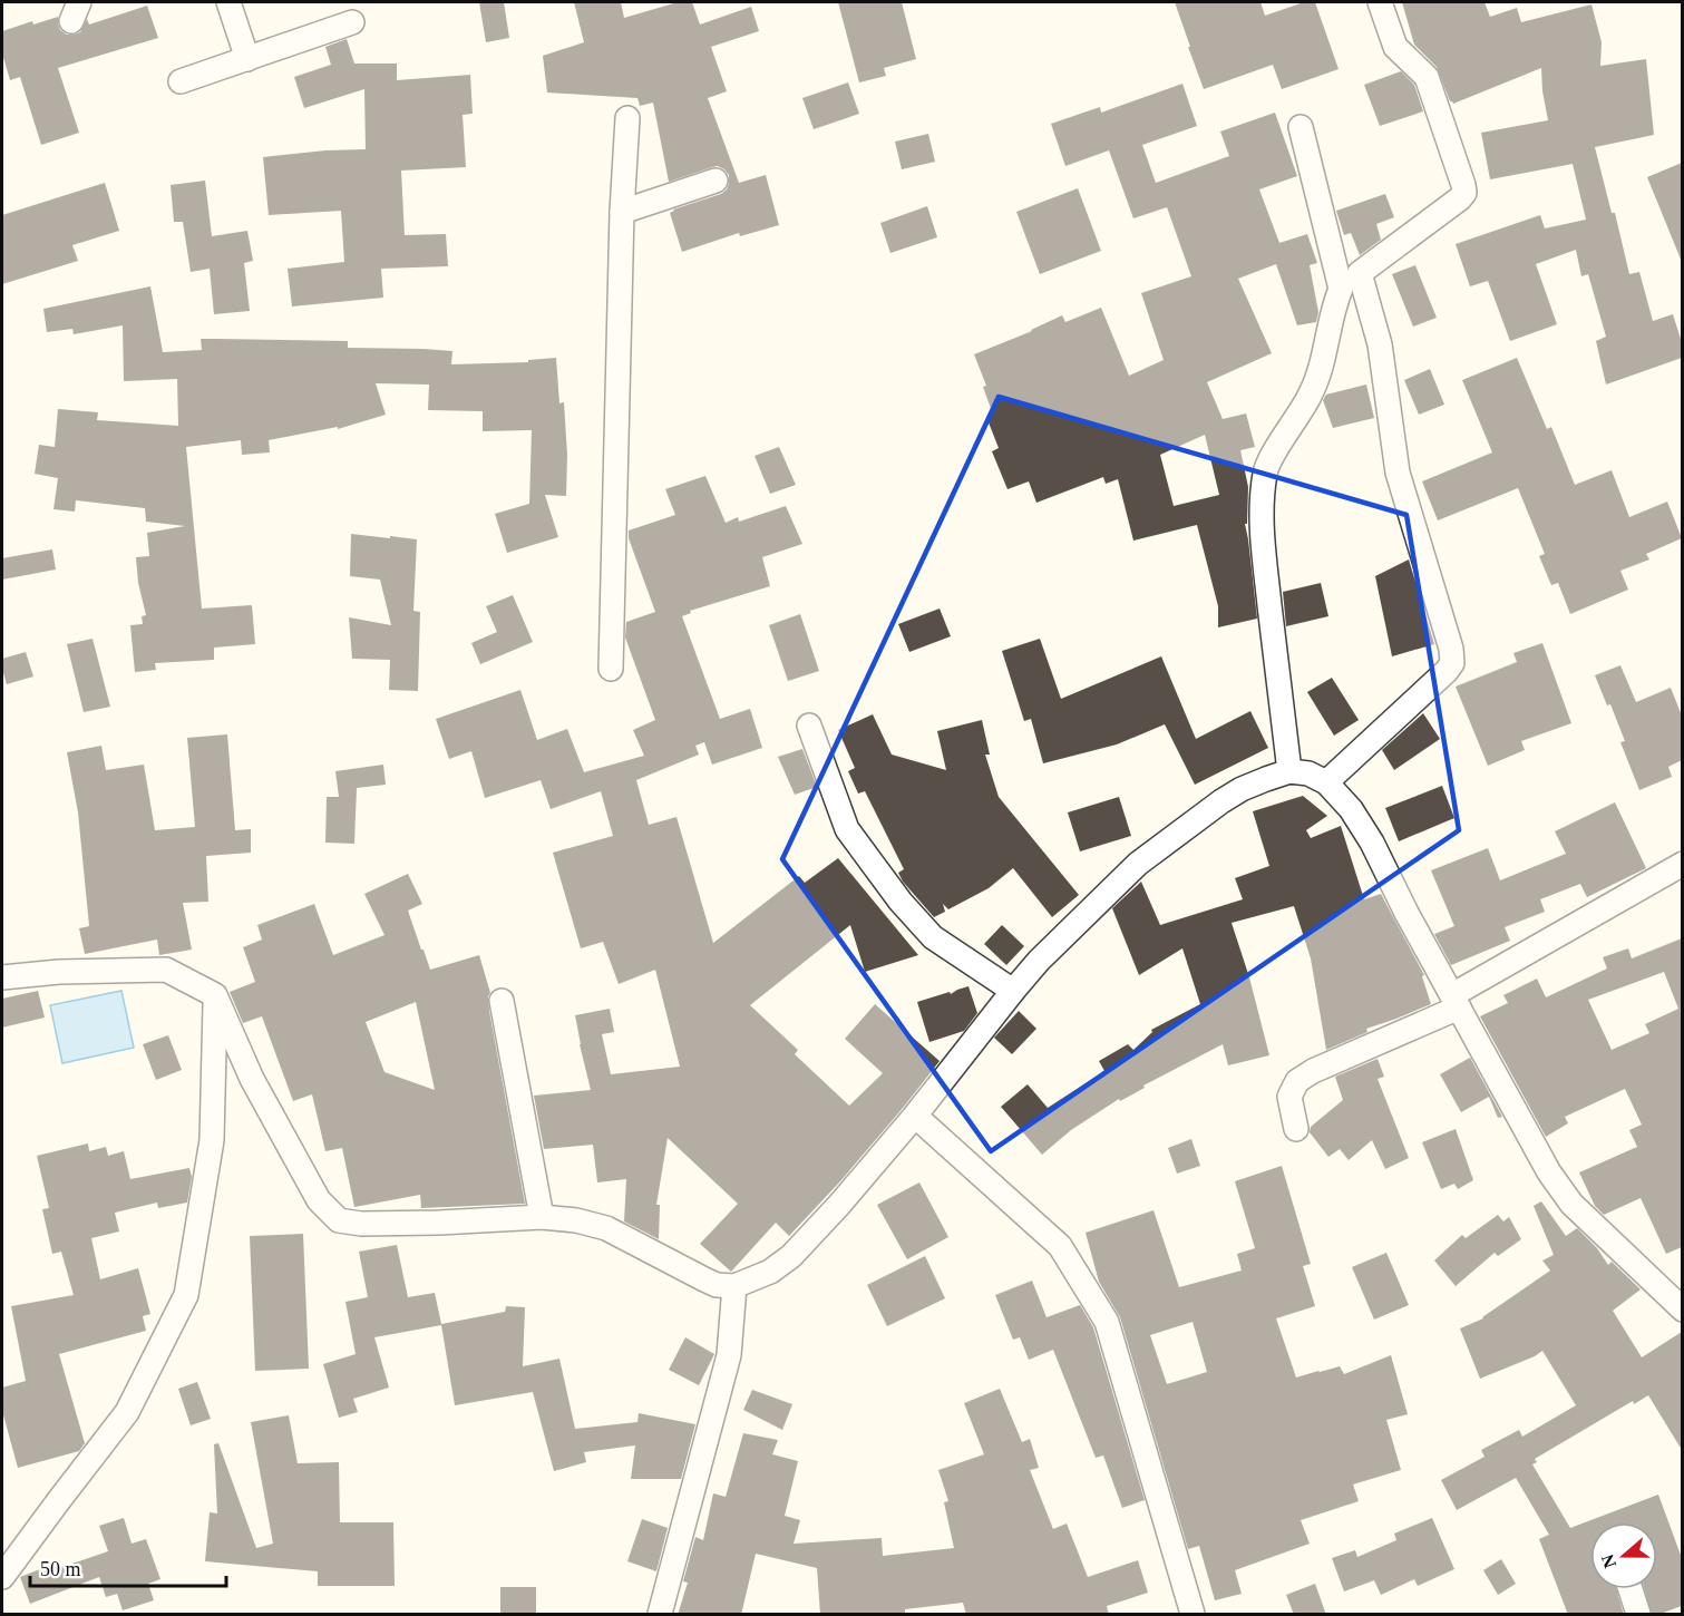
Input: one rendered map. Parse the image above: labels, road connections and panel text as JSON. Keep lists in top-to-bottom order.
{
  "scale_bar": "50 m",
  "north": "left"
}
